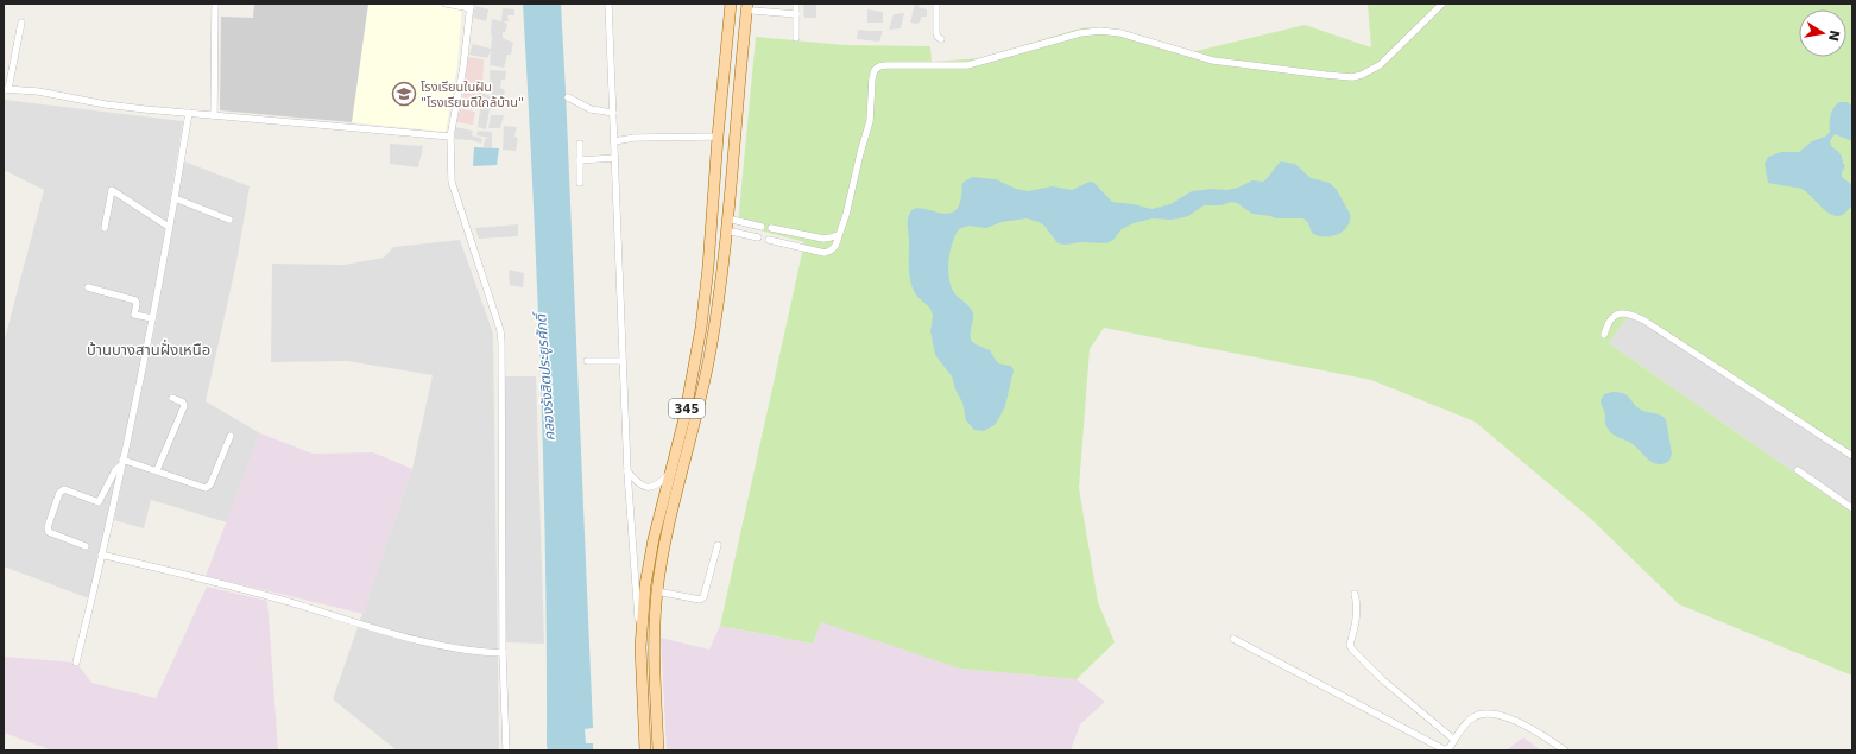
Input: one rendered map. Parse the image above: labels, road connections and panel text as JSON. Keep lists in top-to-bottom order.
{
  "streets": {
    "main road": ["345"]
  },
  "districts": ["บ้านบางสานฝั่งเหนือ"],
  "water": ["คลองรังสิตประยูรศักดิ์"],
  "places": {
    "school or university": ["โรงเรียนในฝัน \"โรงเรียนดีใกล้บ้าน\""]
  },
  "north": "right"
}
